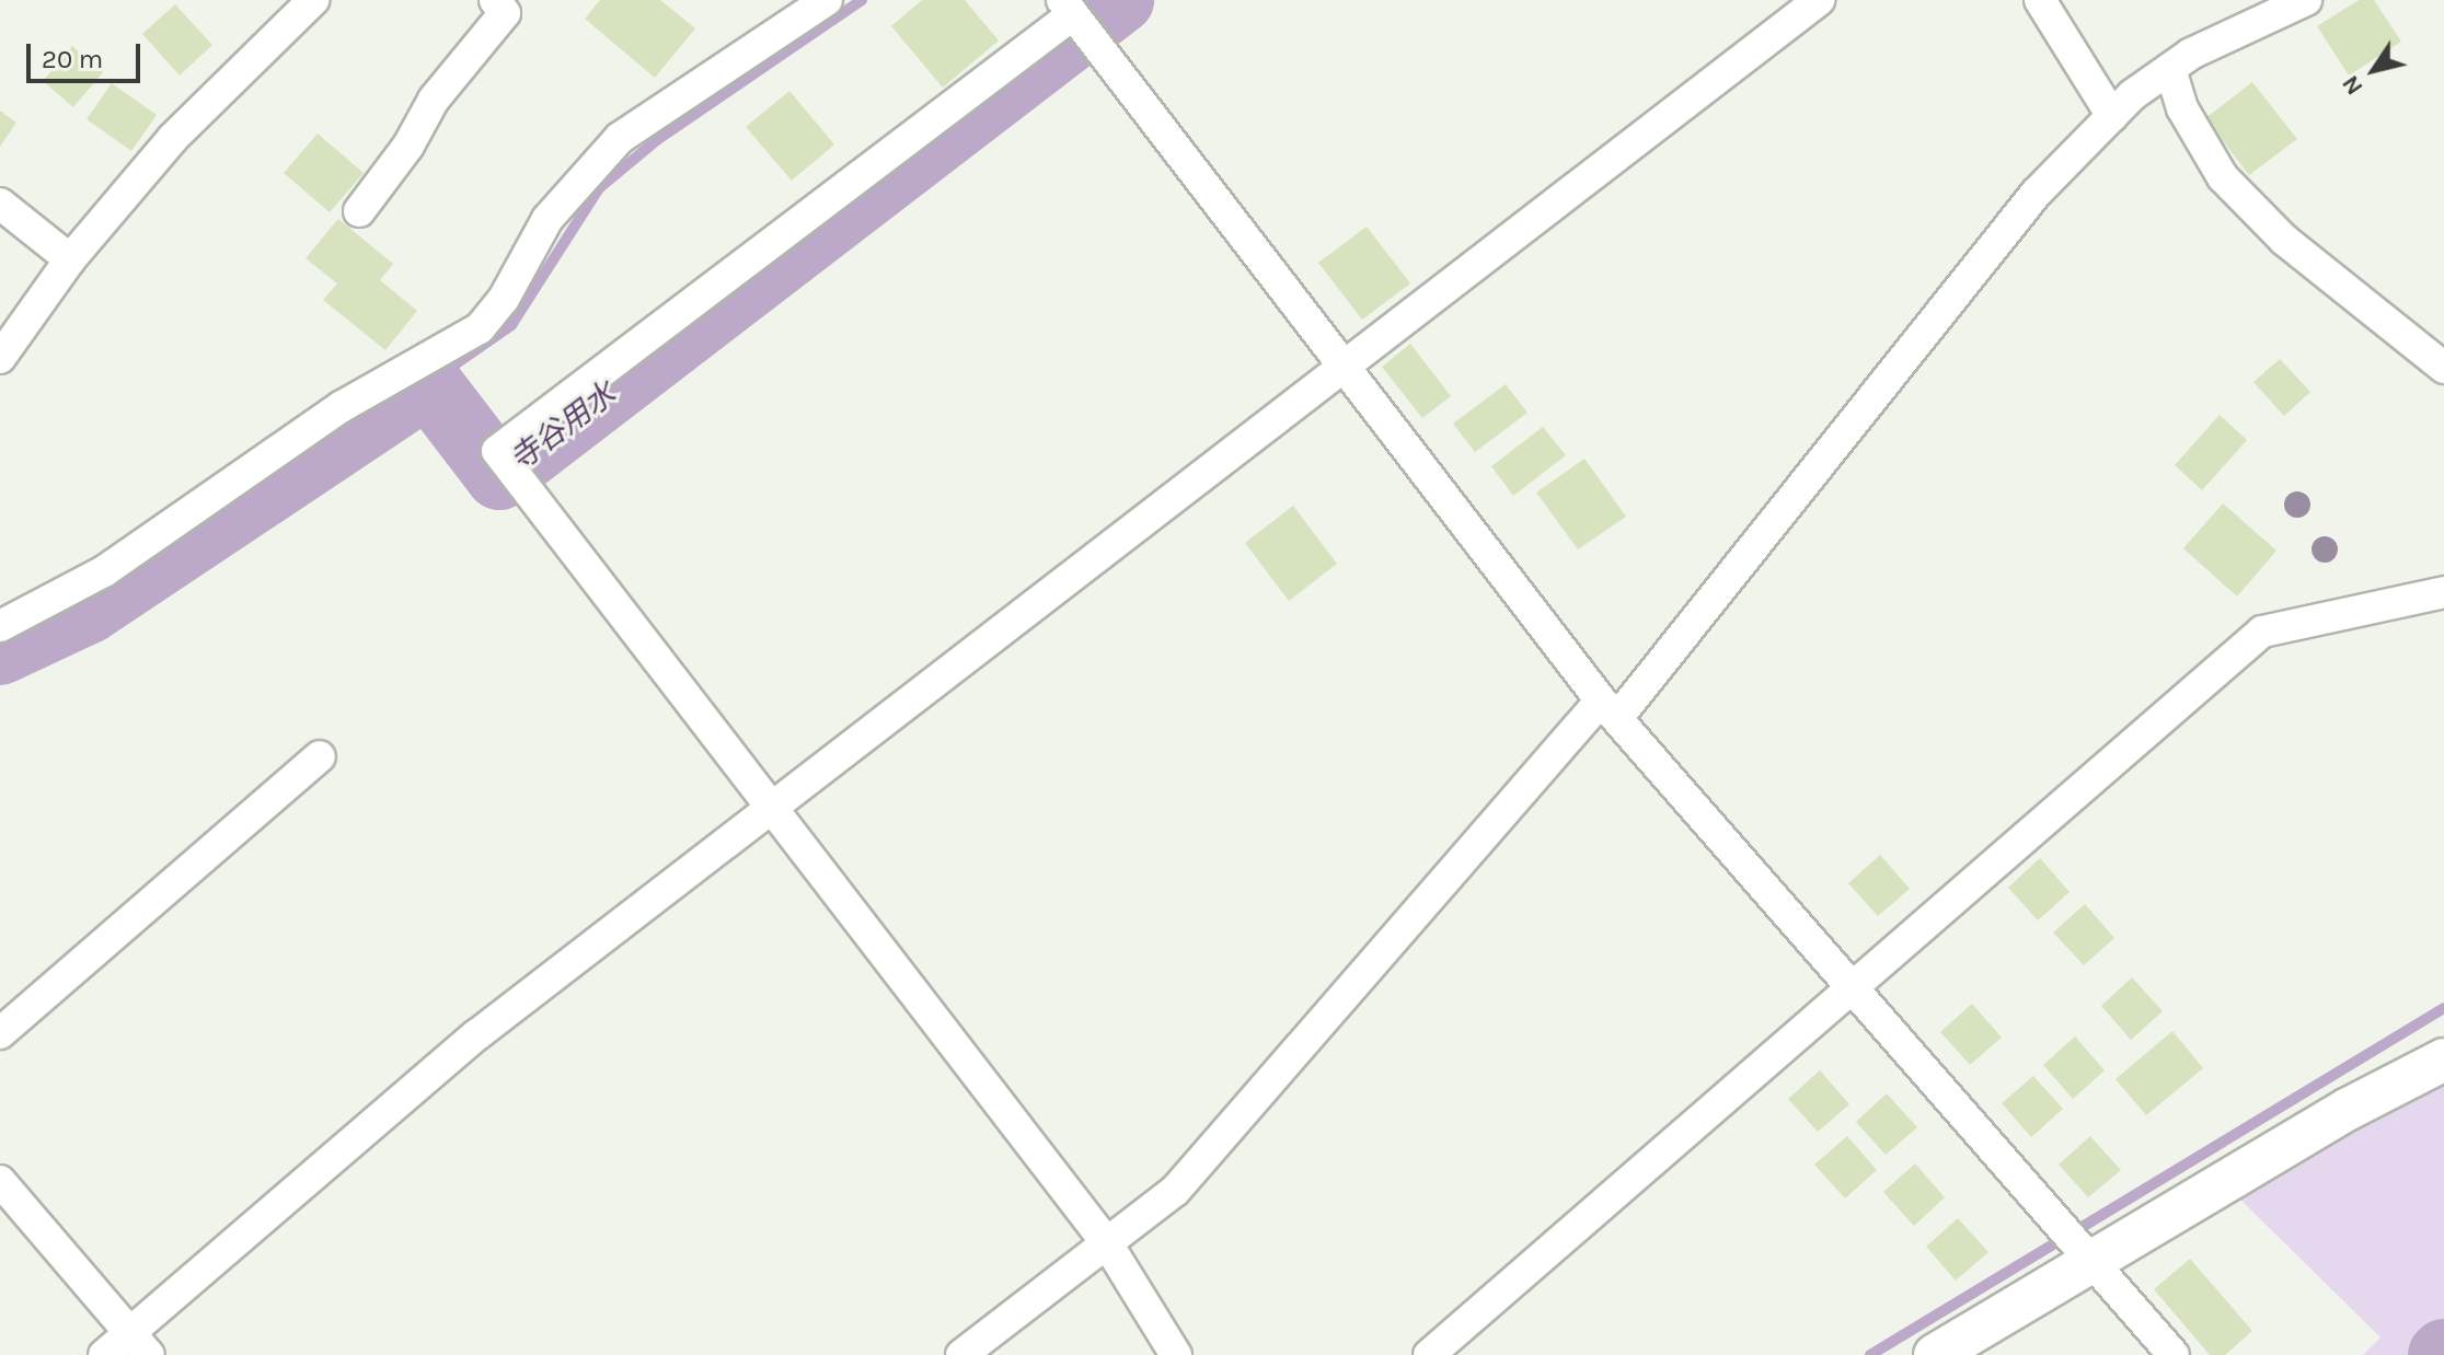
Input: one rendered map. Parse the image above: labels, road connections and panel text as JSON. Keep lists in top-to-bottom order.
{
  "water": ["寺谷用水"],
  "scale_bar": "20 m",
  "north": "bottom left"
}
